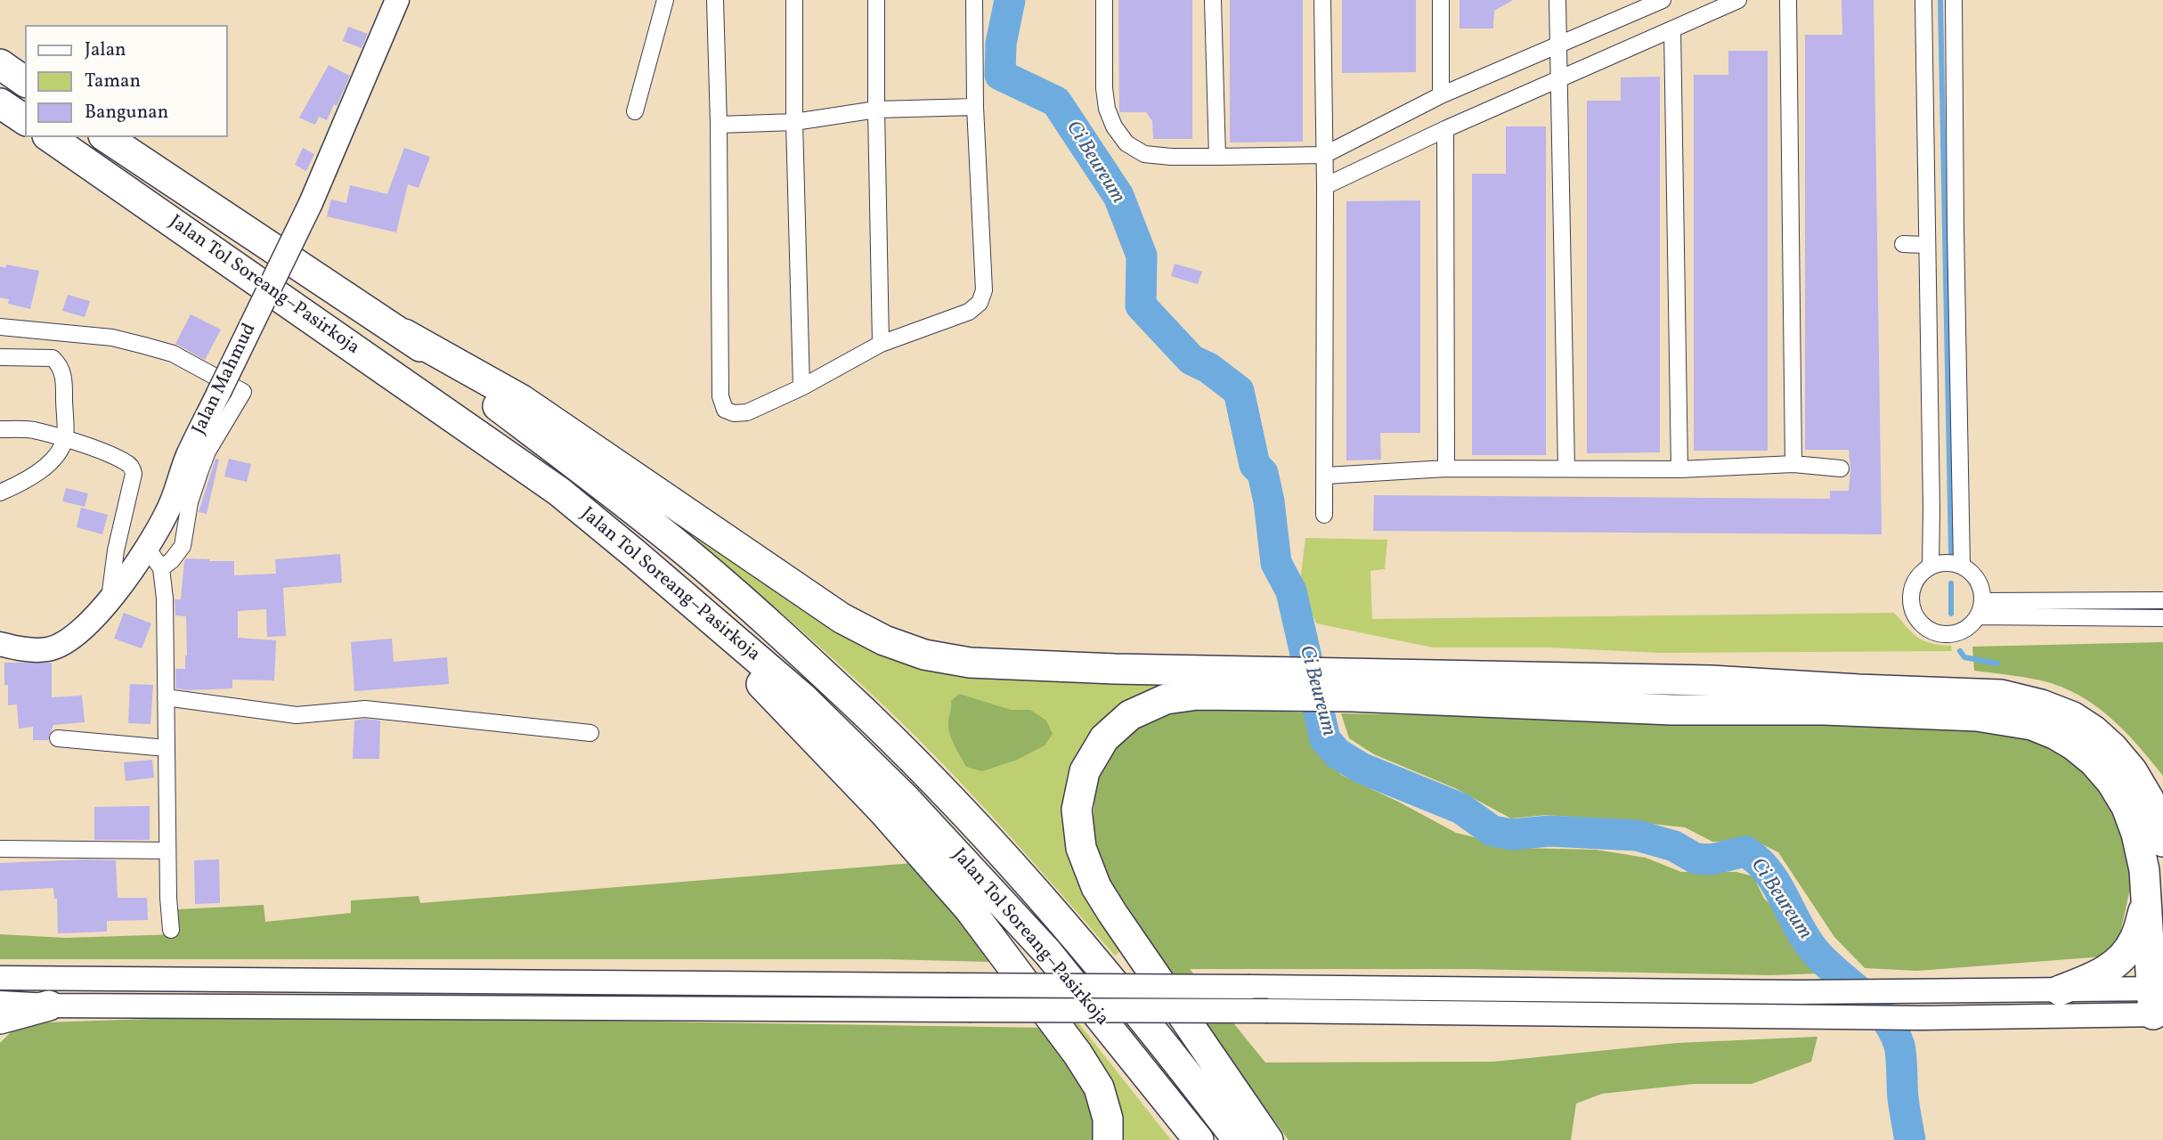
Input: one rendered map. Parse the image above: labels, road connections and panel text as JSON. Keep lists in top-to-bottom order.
{
  "streets": {
    "highway": ["Jalan Tol Soreang–Pasirkoja"],
    "main road": ["Jalan Mahmud"]
  },
  "water": ["Ci Beureum"],
  "legend": ["Jalan", "Taman", "Bangunan"]
}
